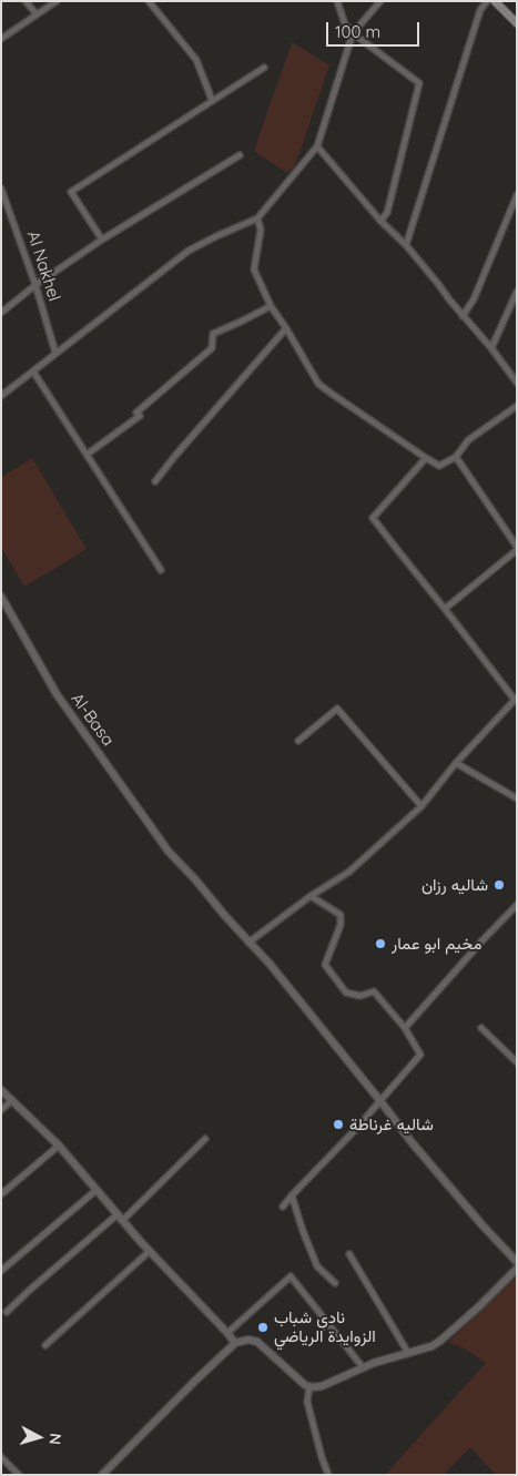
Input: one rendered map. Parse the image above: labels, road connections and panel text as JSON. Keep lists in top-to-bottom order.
{
  "streets": {
    "street": ["Al Nakhel", "Al-Basa"]
  },
  "places": [
    "شاليه رزان",
    "مخيم ابو عمار",
    "شاليه غرناطة",
    "نادي شباب الزوايدة الرياضي"
  ],
  "scale_bar": "100 m",
  "north": "right"
}
